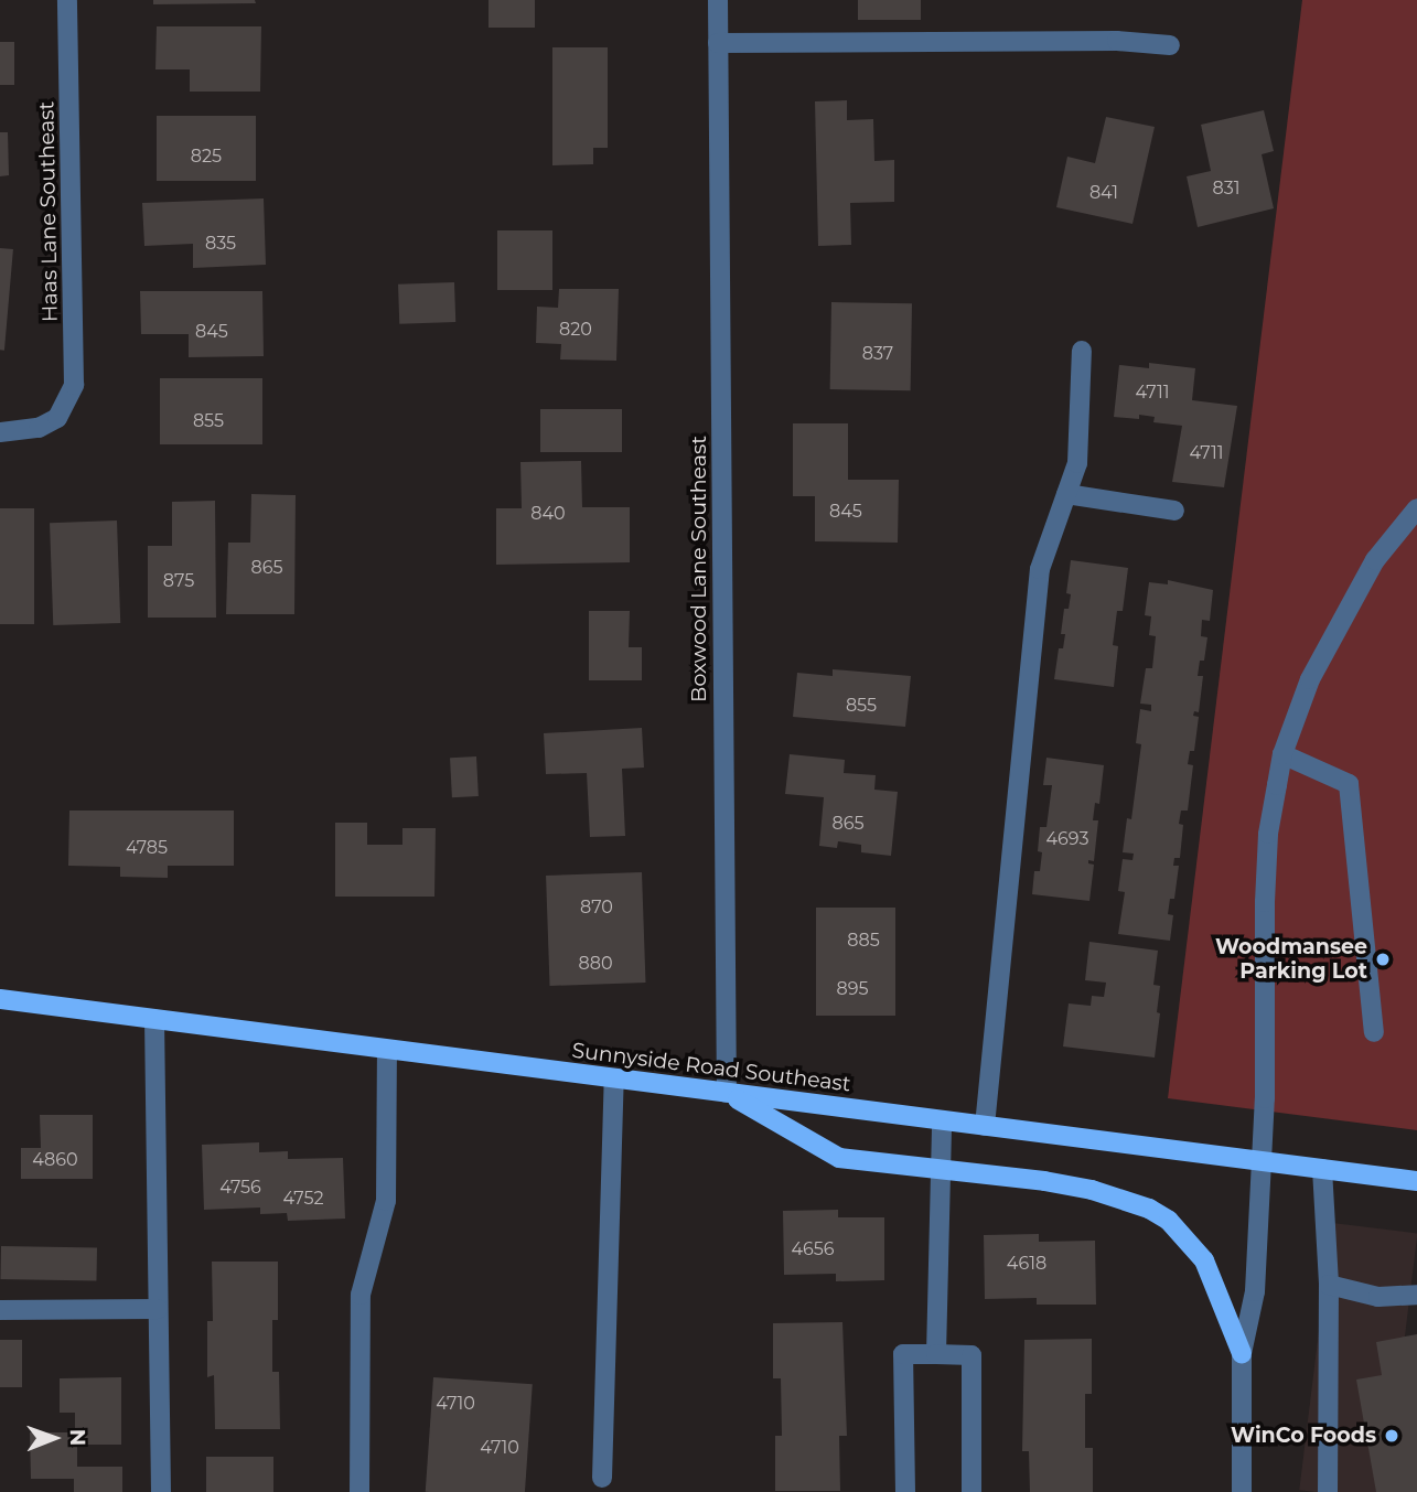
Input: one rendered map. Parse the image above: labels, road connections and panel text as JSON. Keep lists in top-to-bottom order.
{
  "streets": {
    "main road": ["Sunnyside Road Southeast"],
    "street": ["Haas Lane Southeast", "Boxwood Lane Southeast"]
  },
  "crossings": [
    ["Boxwood Lane Southeast", "Sunnyside Road Southeast"]
  ],
  "places": ["Woodmansee Parking Lot", "WinCo Foods"],
  "house_numbers": [
    "825",
    "831",
    "841",
    "835",
    "820",
    "845",
    "837",
    "4711",
    "855",
    "4711",
    "845",
    "840",
    "865",
    "875",
    "855",
    "865",
    "4693",
    "4785",
    "870",
    "885",
    "880",
    "895",
    "4860",
    "4756",
    "4752",
    "4656",
    "4618",
    "4710",
    "4710"
  ],
  "north": "right"
}
